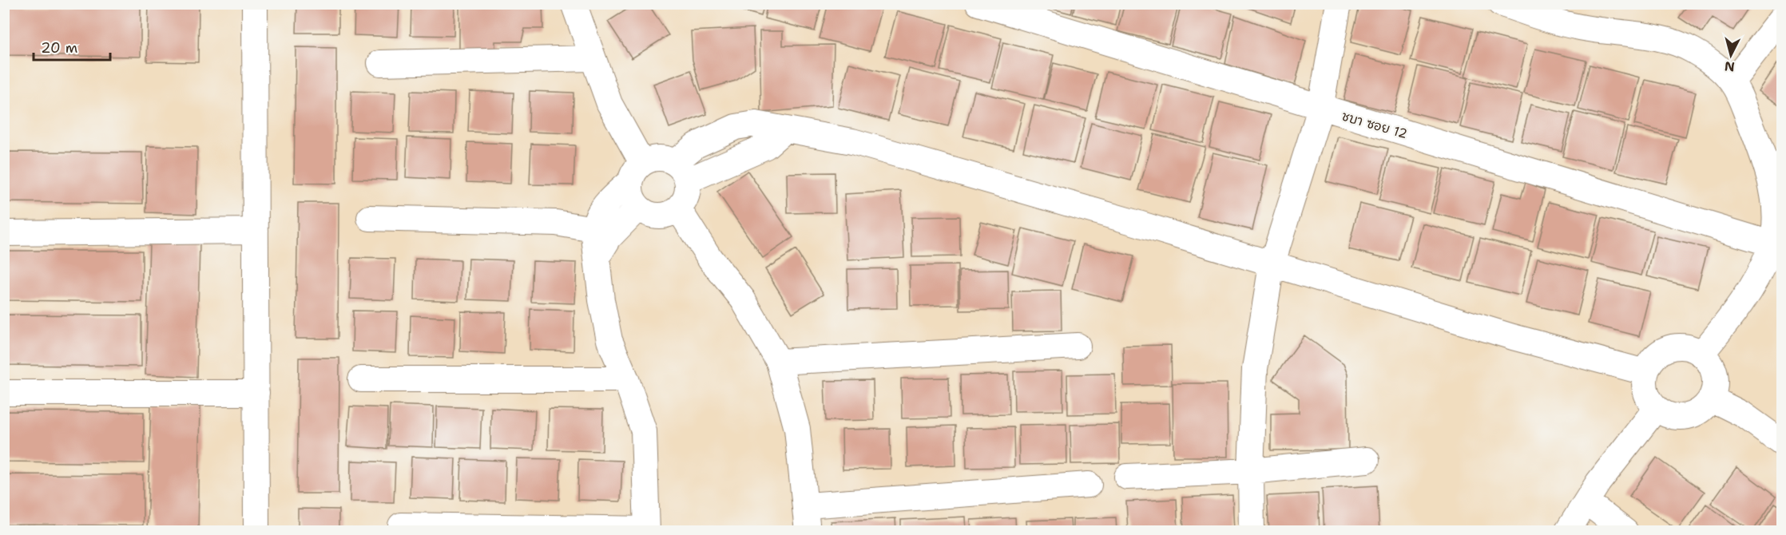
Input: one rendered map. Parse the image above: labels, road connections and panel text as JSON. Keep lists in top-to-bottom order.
{
  "streets": {
    "street": ["ชบา ซอย 12"]
  },
  "scale_bar": "20 m",
  "north": "bottom"
}
